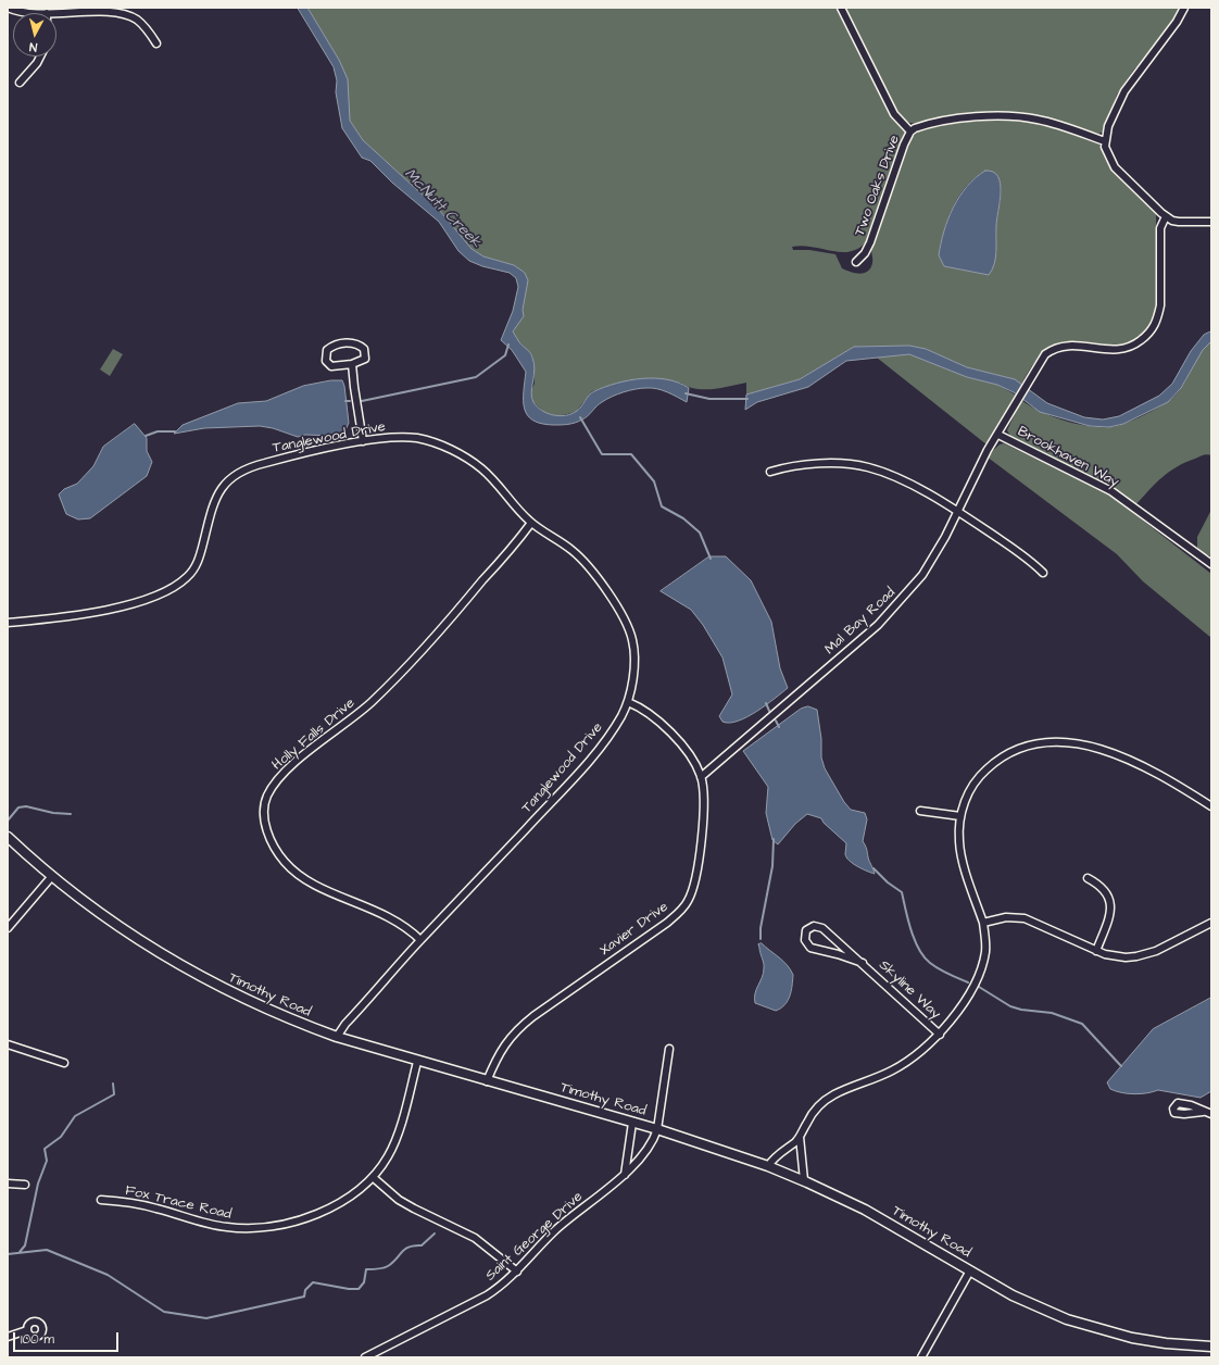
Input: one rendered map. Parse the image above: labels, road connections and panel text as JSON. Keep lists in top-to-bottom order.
{
  "streets": {
    "main road": ["Timothy Road"],
    "street": [
      "Two Oaks Drive",
      "Tanglewood Drive",
      "Brookhaven Way",
      "Mal Bay Road",
      "Holly Falls Drive",
      "Xavier Drive",
      "Skyline Way",
      "Fox Trace Road",
      "Saint George Drive"
    ]
  },
  "crossings": [
    ["Tanglewood Drive", "Holly Falls Drive"],
    ["Tanglewood Drive", "Xavier Drive"],
    ["Tanglewood Drive", "Timothy Road"],
    ["Brookhaven Way", "Mal Bay Road"],
    ["Mal Bay Road", "Xavier Drive"],
    ["Xavier Drive", "Timothy Road"],
    ["Timothy Road", "Fox Trace Road"],
    ["Timothy Road", "Saint George Drive"]
  ],
  "water": ["McNutt Creek"],
  "scale_bar": "100 m",
  "north": "bottom"
}
